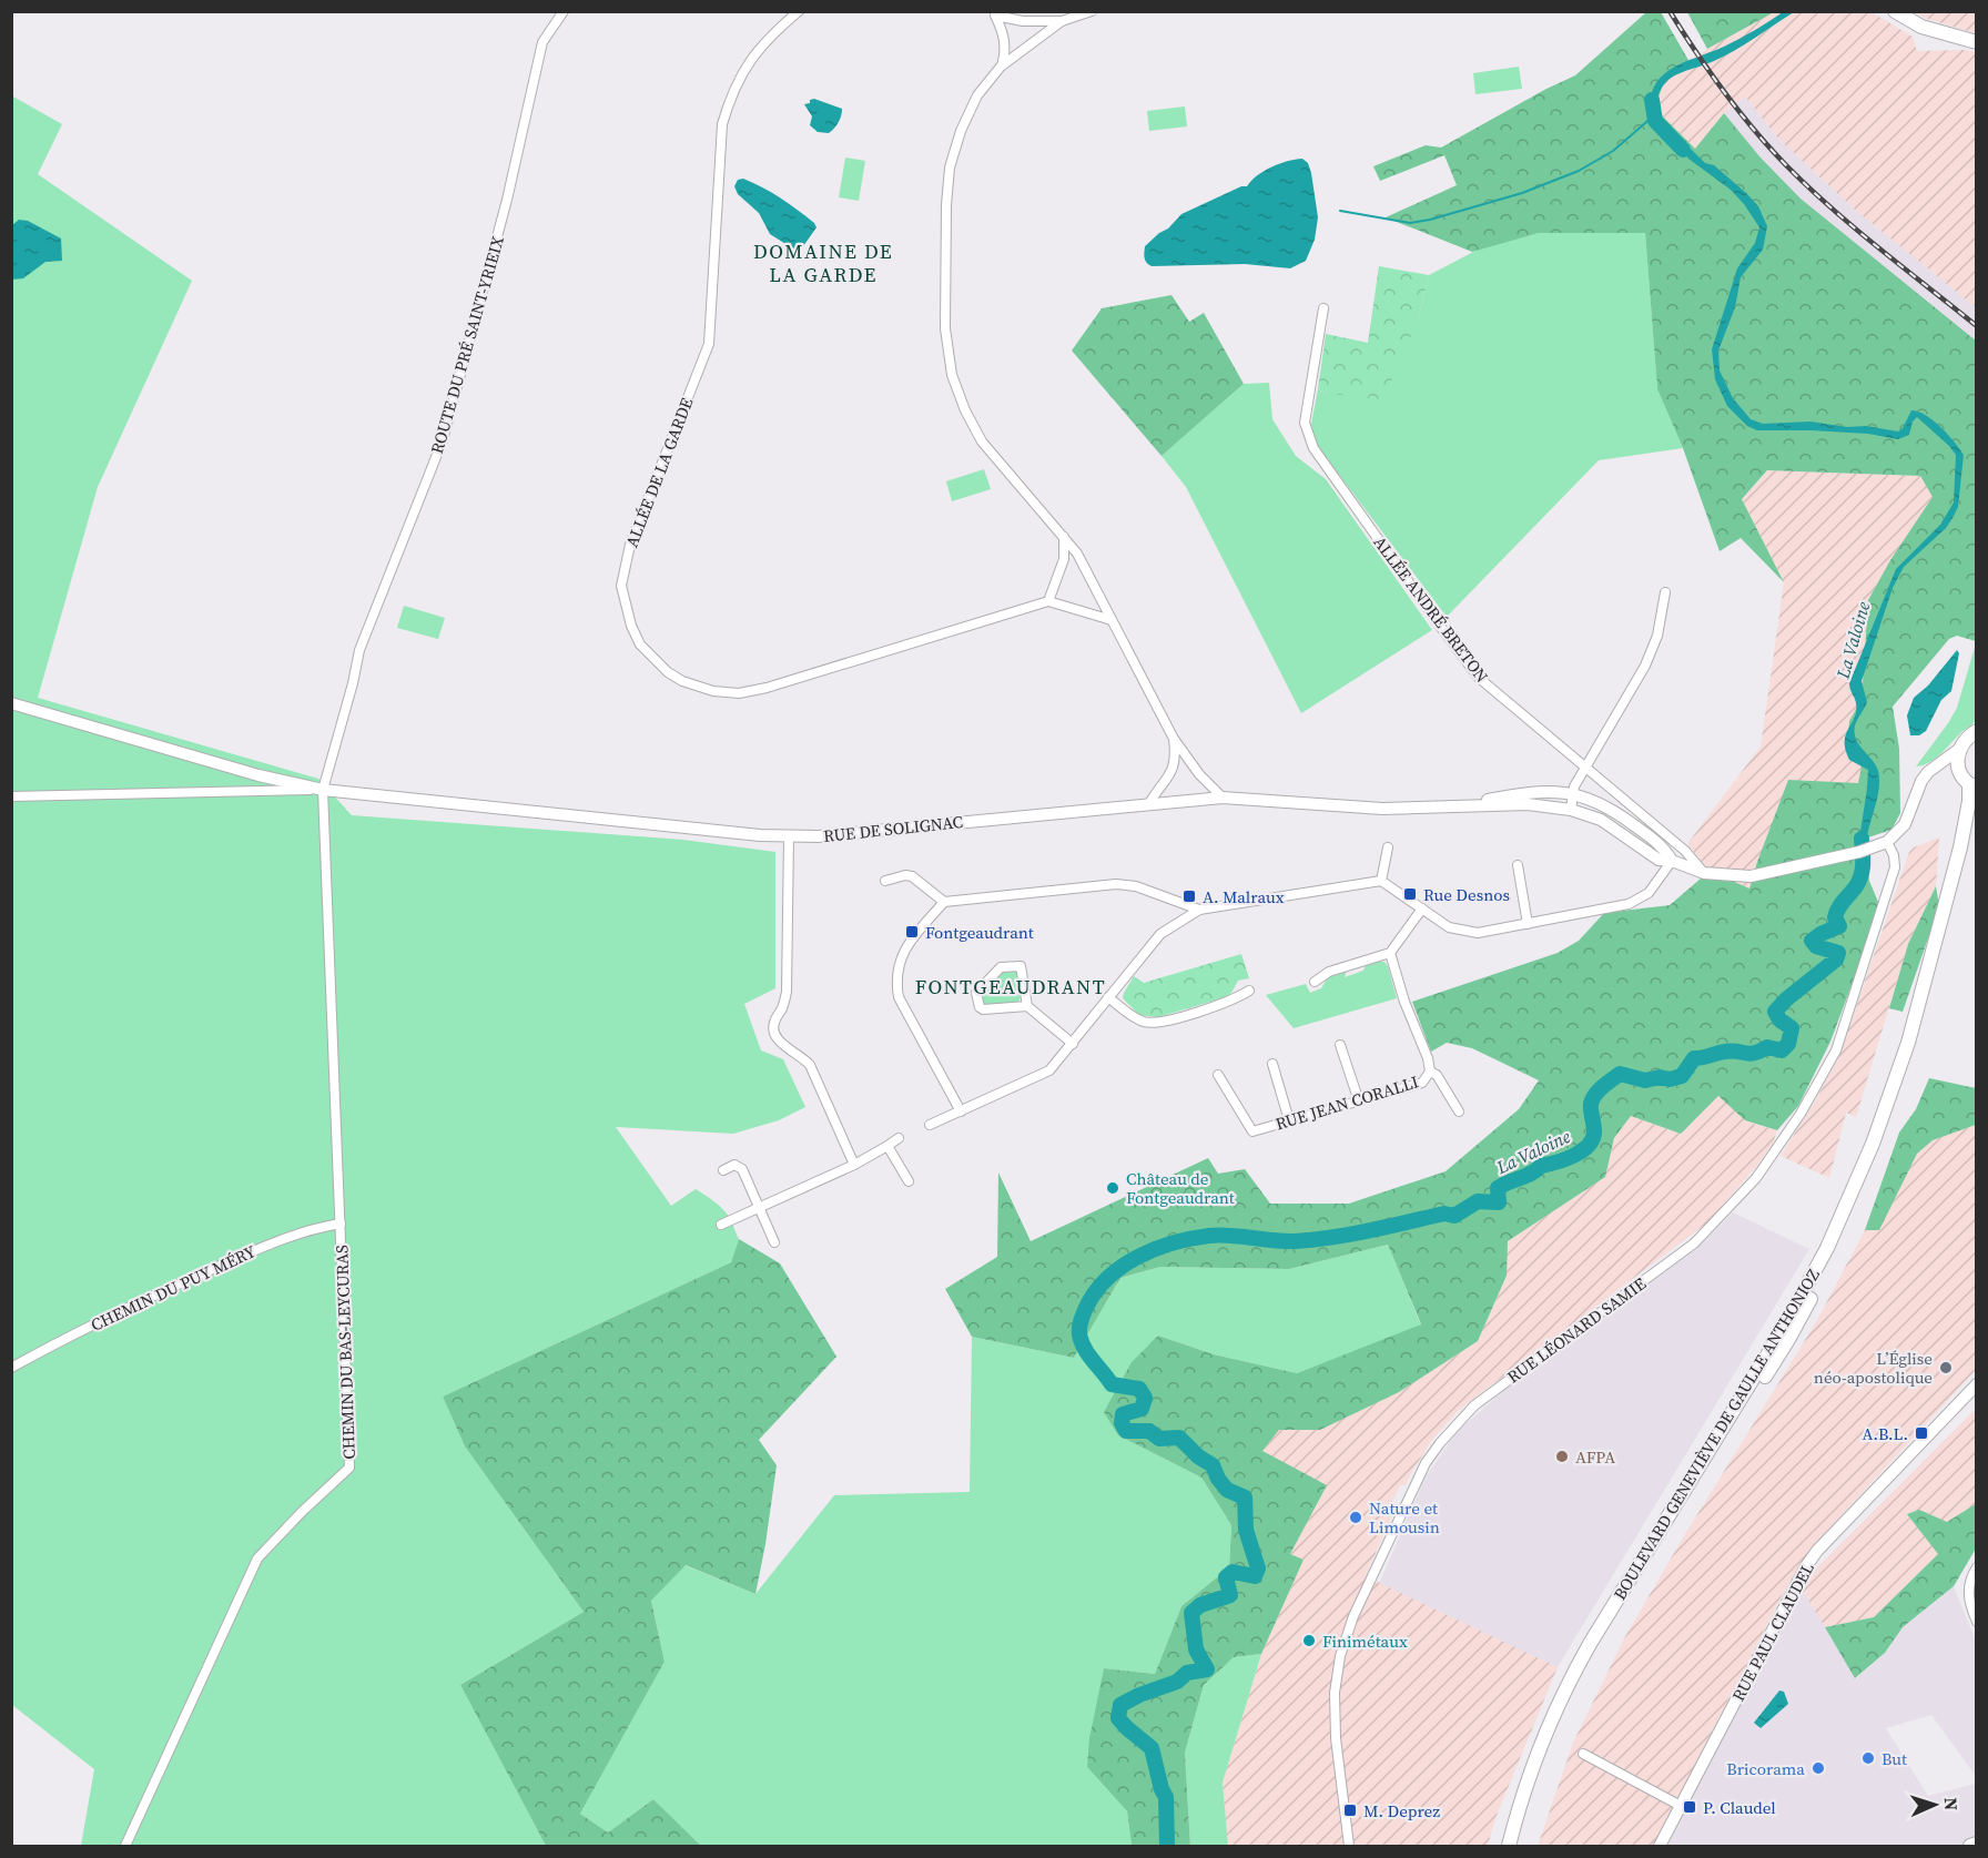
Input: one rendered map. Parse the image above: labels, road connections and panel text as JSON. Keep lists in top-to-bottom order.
{
  "streets": {
    "main road": ["BOULEVARD GENEVIÈVE DE GAULLE ANTHONIOZ"],
    "street": [
      "ROUTE DU PRÉ SAINT-YRIEIX",
      "ALLÉE DE LA GARDE",
      "ALLÉE ANDRÉ BRETON",
      "RUE DE SOLIGNAC",
      "RUE JEAN CORALLI",
      "CHEMIN DU PUY MÉRY",
      "RUE LÉONARD SAMIE",
      "CHEMIN DU BAS-LEYCURAS",
      "RUE PAUL CLAUDEL"
    ]
  },
  "crossings": [
    ["ROUTE DU PRÉ SAINT-YRIEIX", "RUE DE SOLIGNAC"],
    ["ROUTE DU PRÉ SAINT-YRIEIX", "CHEMIN DU BAS-LEYCURAS"],
    ["ALLÉE ANDRÉ BRETON", "RUE DE SOLIGNAC"],
    ["RUE DE SOLIGNAC", "RUE LÉONARD SAMIE"],
    ["RUE DE SOLIGNAC", "CHEMIN DU BAS-LEYCURAS"],
    ["CHEMIN DU PUY MÉRY", "CHEMIN DU BAS-LEYCURAS"]
  ],
  "districts": ["DOMAINE DE LA GARDE", "FONTGEAUDRANT"],
  "water": ["La Valoine"],
  "places": {
    "transit": [
      "Rue Desnos",
      "A. Malraux",
      "Fontgeaudrant",
      "A.B.L.",
      "P. Claudel",
      "M. Deprez"
    ],
    "other": [
      "Château de Fontgeaudrant",
      "L’Église néo-apostolique",
      "AFPA",
      "Nature et Limousin",
      "Finimétaux",
      "But",
      "Bricorama"
    ]
  },
  "north": "right"
}
